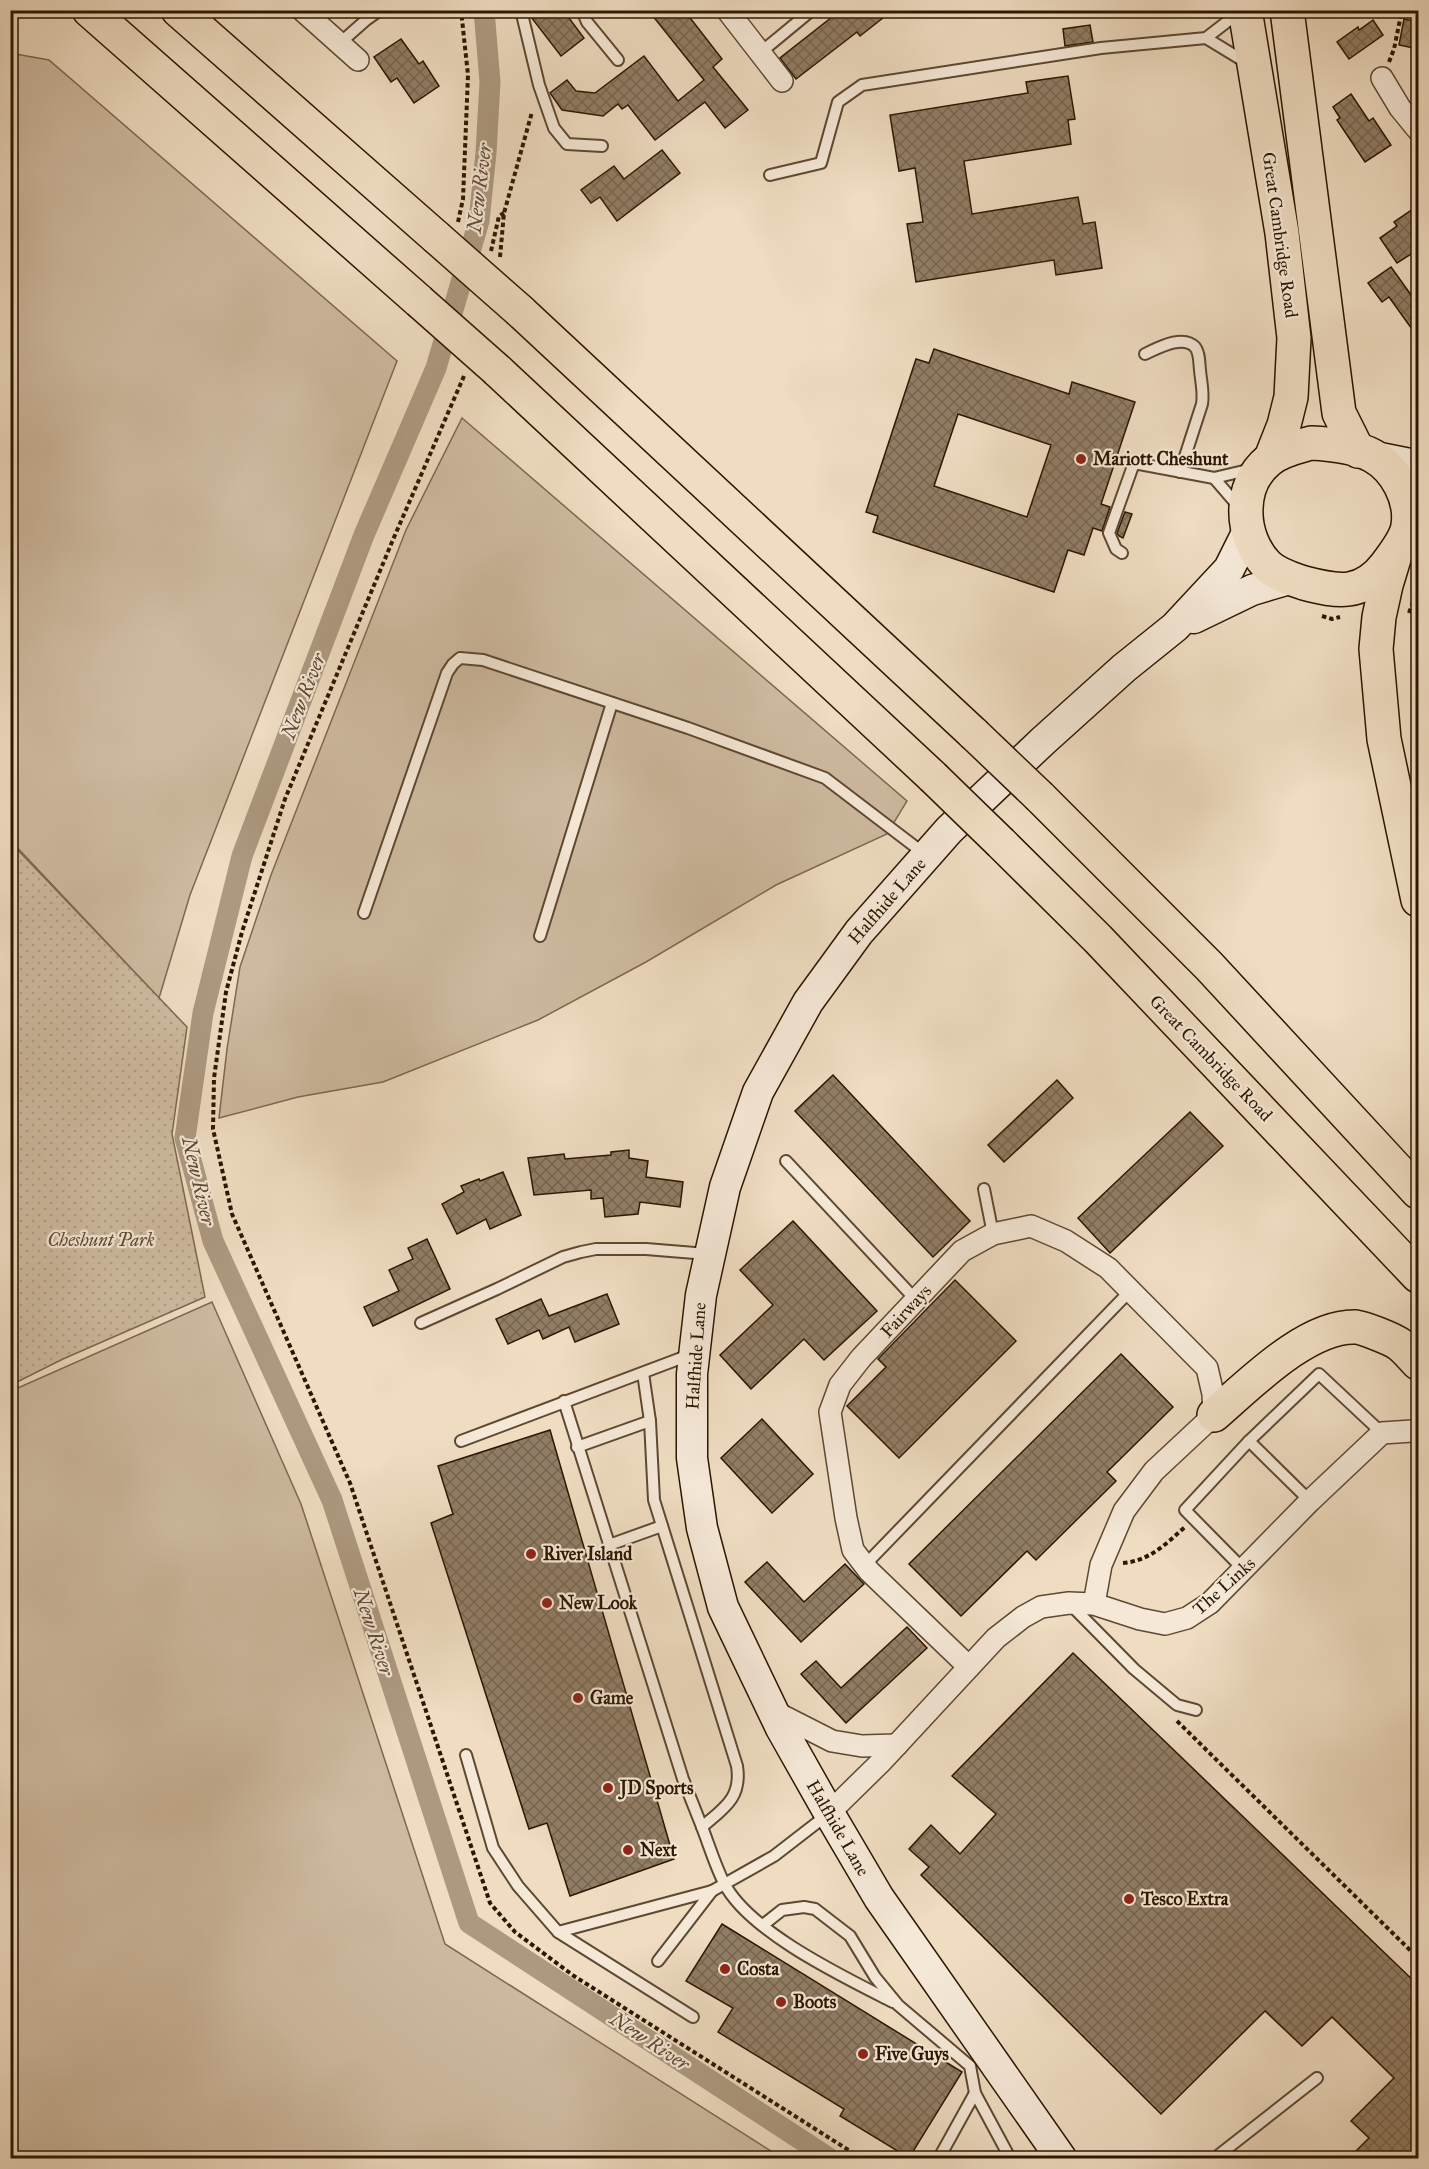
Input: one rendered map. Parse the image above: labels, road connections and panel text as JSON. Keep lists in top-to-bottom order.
{
  "streets": {
    "main road": ["Great Cambridge Road", "Halfhide Lane"],
    "street": ["Fairways", "The Links"]
  },
  "crossings": [
    ["Great Cambridge Road", "Halfhide Lane"],
    ["Halfhide Lane", "The Links"],
    ["Fairways", "The Links"]
  ],
  "water": ["New River"],
  "parks": ["Cheshunt Park"],
  "places": [
    "Mariott Cheshunt",
    "River Island",
    "New Look",
    "Game",
    "JD Sports",
    "Next",
    "Tesco Extra",
    "Costa",
    "Boots",
    "Five Guys"
  ]
}
